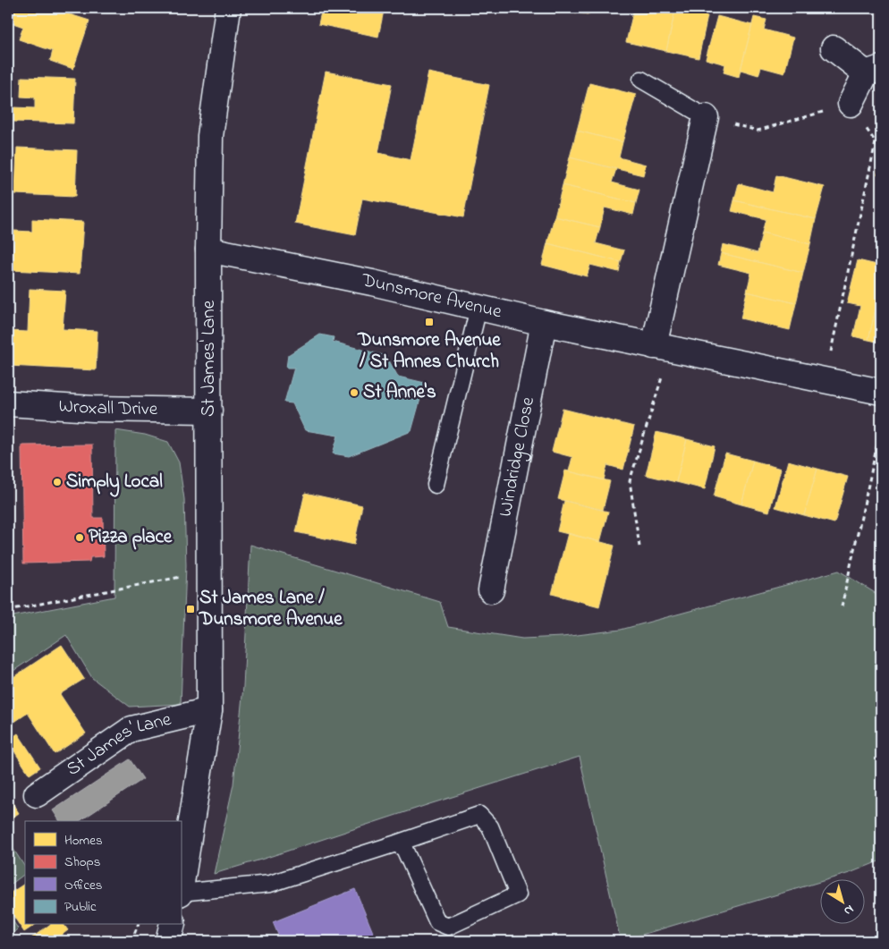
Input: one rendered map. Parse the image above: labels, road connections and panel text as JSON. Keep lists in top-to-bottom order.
{
  "streets": {
    "street": [
      "Dunsmore Avenue",
      "St James' Lane",
      "Wroxall Drive",
      "Windridge Close"
    ]
  },
  "crossings": [
    ["Dunsmore Avenue", "St James' Lane"],
    ["Dunsmore Avenue", "Windridge Close"],
    ["St James' Lane", "Wroxall Drive"]
  ],
  "places": {
    "transit": ["Dunsmore Avenue / St Annes Church", "St James Lane / Dunsmore Avenue"],
    "other": ["St Anne's", "Simply Local", "Pizza place"]
  },
  "legend": [
    "Homes",
    "Shops",
    "Offices",
    "Public"
  ],
  "north": "bottom right"
}
